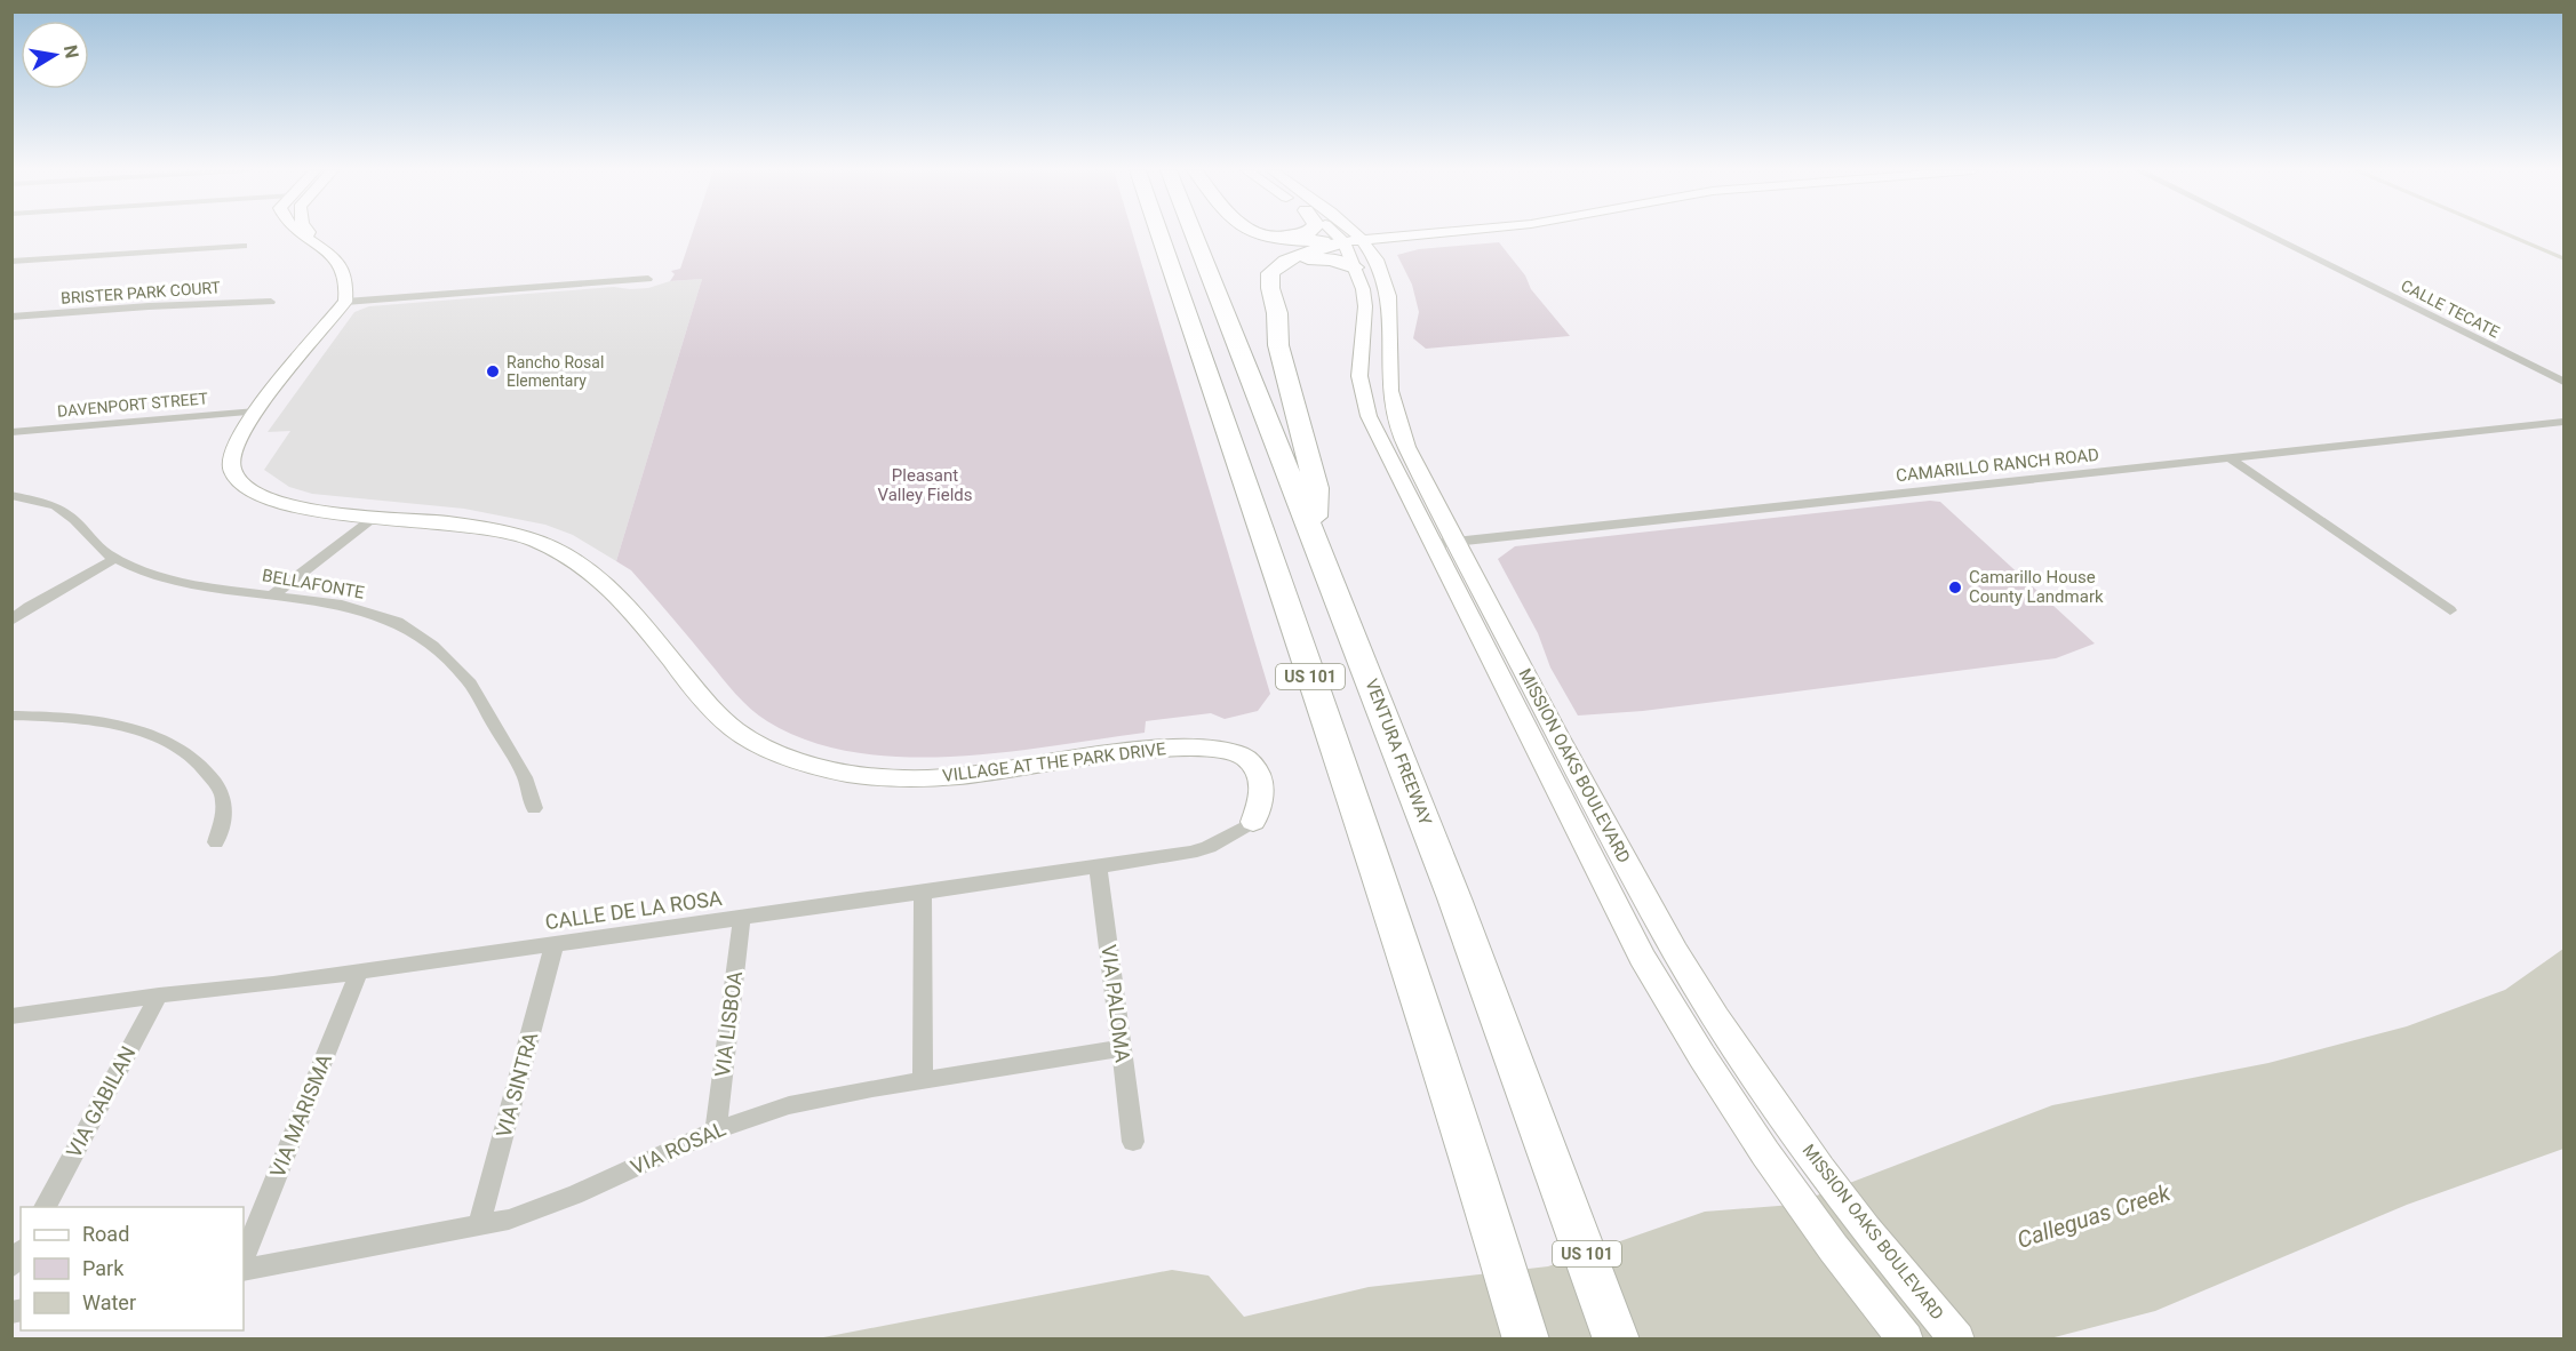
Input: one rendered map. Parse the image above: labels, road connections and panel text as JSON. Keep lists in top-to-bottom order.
{
  "streets": {
    "highway": ["US 101", "VENTURA FREEWAY"],
    "main road": ["VILLAGE AT THE PARK DRIVE", "MISSION OAKS BOULEVARD"],
    "street": [
      "BRISTER PARK COURT",
      "CALLE TECATE",
      "DAVENPORT STREET",
      "CAMARILLO RANCH ROAD",
      "BELLAFONTE",
      "CALLE DE LA ROSA",
      "VIA PALOMA",
      "VIA LISBOA",
      "VIA SINTRA",
      "VIA GABILAN",
      "VIA MARISMA",
      "VIA ROSAL"
    ]
  },
  "crossings": [
    ["DAVENPORT STREET", "VILLAGE AT THE PARK DRIVE"],
    ["CAMARILLO RANCH ROAD", "MISSION OAKS BOULEVARD"],
    ["VILLAGE AT THE PARK DRIVE", "CALLE DE LA ROSA"],
    ["CALLE DE LA ROSA", "VIA PALOMA"],
    ["CALLE DE LA ROSA", "VIA LISBOA"],
    ["CALLE DE LA ROSA", "VIA SINTRA"],
    ["CALLE DE LA ROSA", "VIA GABILAN"],
    ["CALLE DE LA ROSA", "VIA MARISMA"],
    ["VIA PALOMA", "VIA ROSAL"],
    ["VIA LISBOA", "VIA ROSAL"],
    ["VIA SINTRA", "VIA ROSAL"]
  ],
  "water": ["Calleguas Creek"],
  "parks": ["Pleasant Valley Fields"],
  "places": ["Rancho Rosal Elementary", "Camarillo House County Landmark"],
  "legend": ["Road", "Park", "Water"],
  "north": "right"
}
